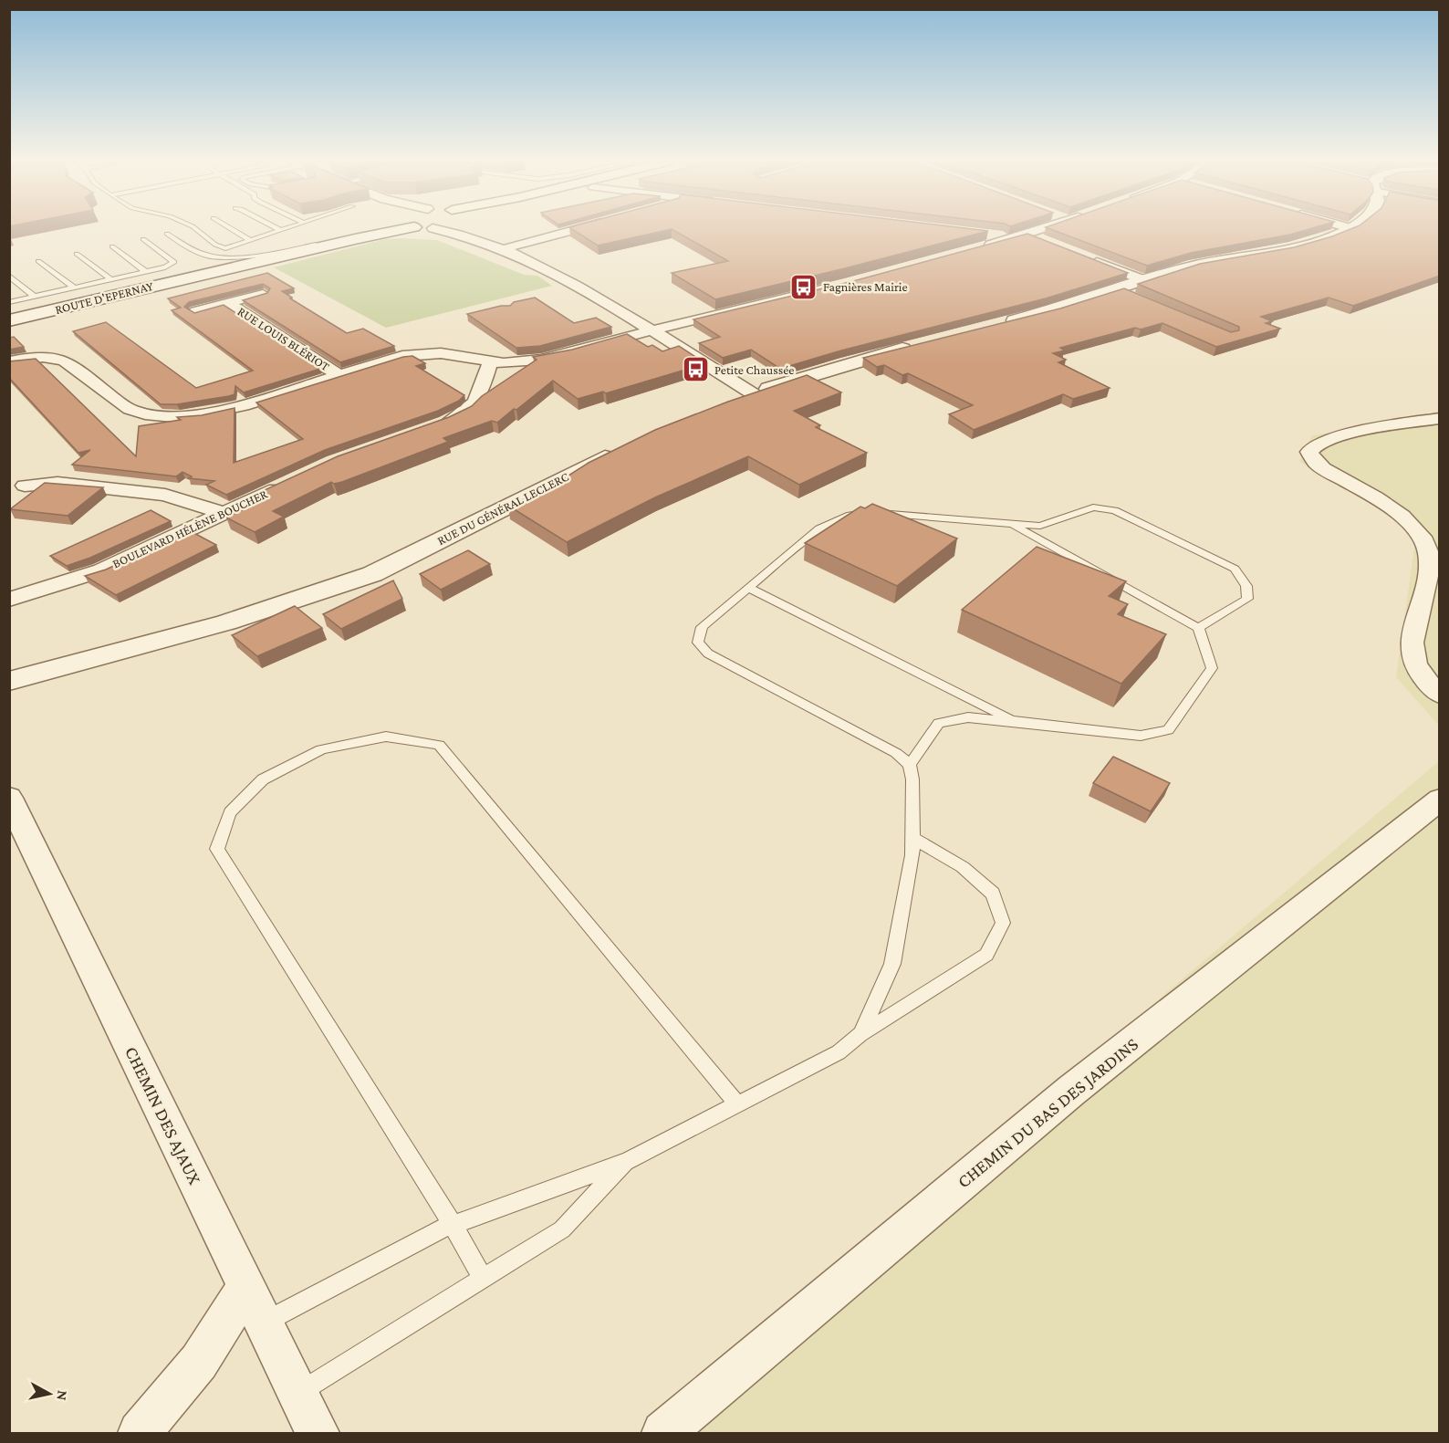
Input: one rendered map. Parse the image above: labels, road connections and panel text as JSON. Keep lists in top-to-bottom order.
{
  "streets": {
    "street": [
      "ROUTE D'EPERNAY",
      "RUE LOUIS BLÉRIOT",
      "RUE DU GÉNÉRAL LECLERC",
      "BOULEVARD HÉLÈNE BOUCHER",
      "CHEMIN DU BAS DES JARDINS",
      "CHEMIN DES AJAUX"
    ]
  },
  "places": {
    "bus stop": ["Fagnières Mairie", "Petite Chaussée"]
  },
  "north": "right"
}
